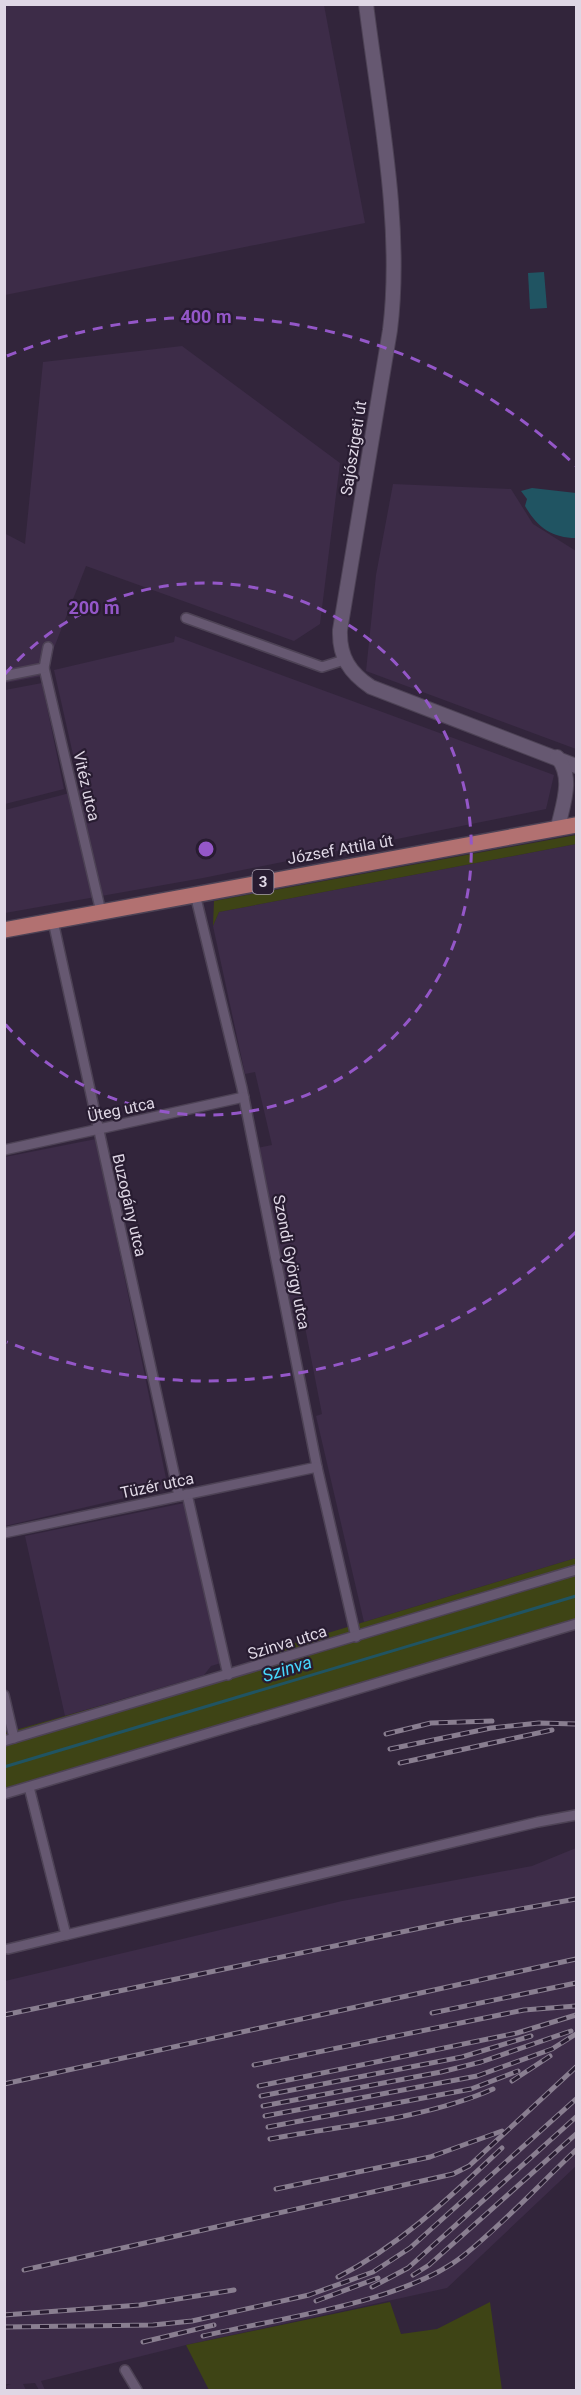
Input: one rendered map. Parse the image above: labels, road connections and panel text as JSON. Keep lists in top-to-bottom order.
{
  "streets": {
    "main road": ["Sajószigeti út", "József Attila út", "3"],
    "street": [
      "Vitéz utca",
      "Üteg utca",
      "Buzogány utca",
      "Szondi György utca",
      "Tüzér utca",
      "Szinva utca"
    ]
  },
  "crossings": [
    ["Vitéz utca", "József Attila út"],
    ["József Attila út", "Buzogány utca"],
    ["József Attila út", "Szondi György utca"],
    ["Üteg utca", "Buzogány utca"],
    ["Üteg utca", "Szondi György utca"],
    ["Buzogány utca", "Tüzér utca"],
    ["Buzogány utca", "Szinva utca"],
    ["Szondi György utca", "Tüzér utca"],
    ["Szondi György utca", "Szinva utca"]
  ],
  "water": ["Szinva"],
  "rings": ["400 m", "200 m"]
}
